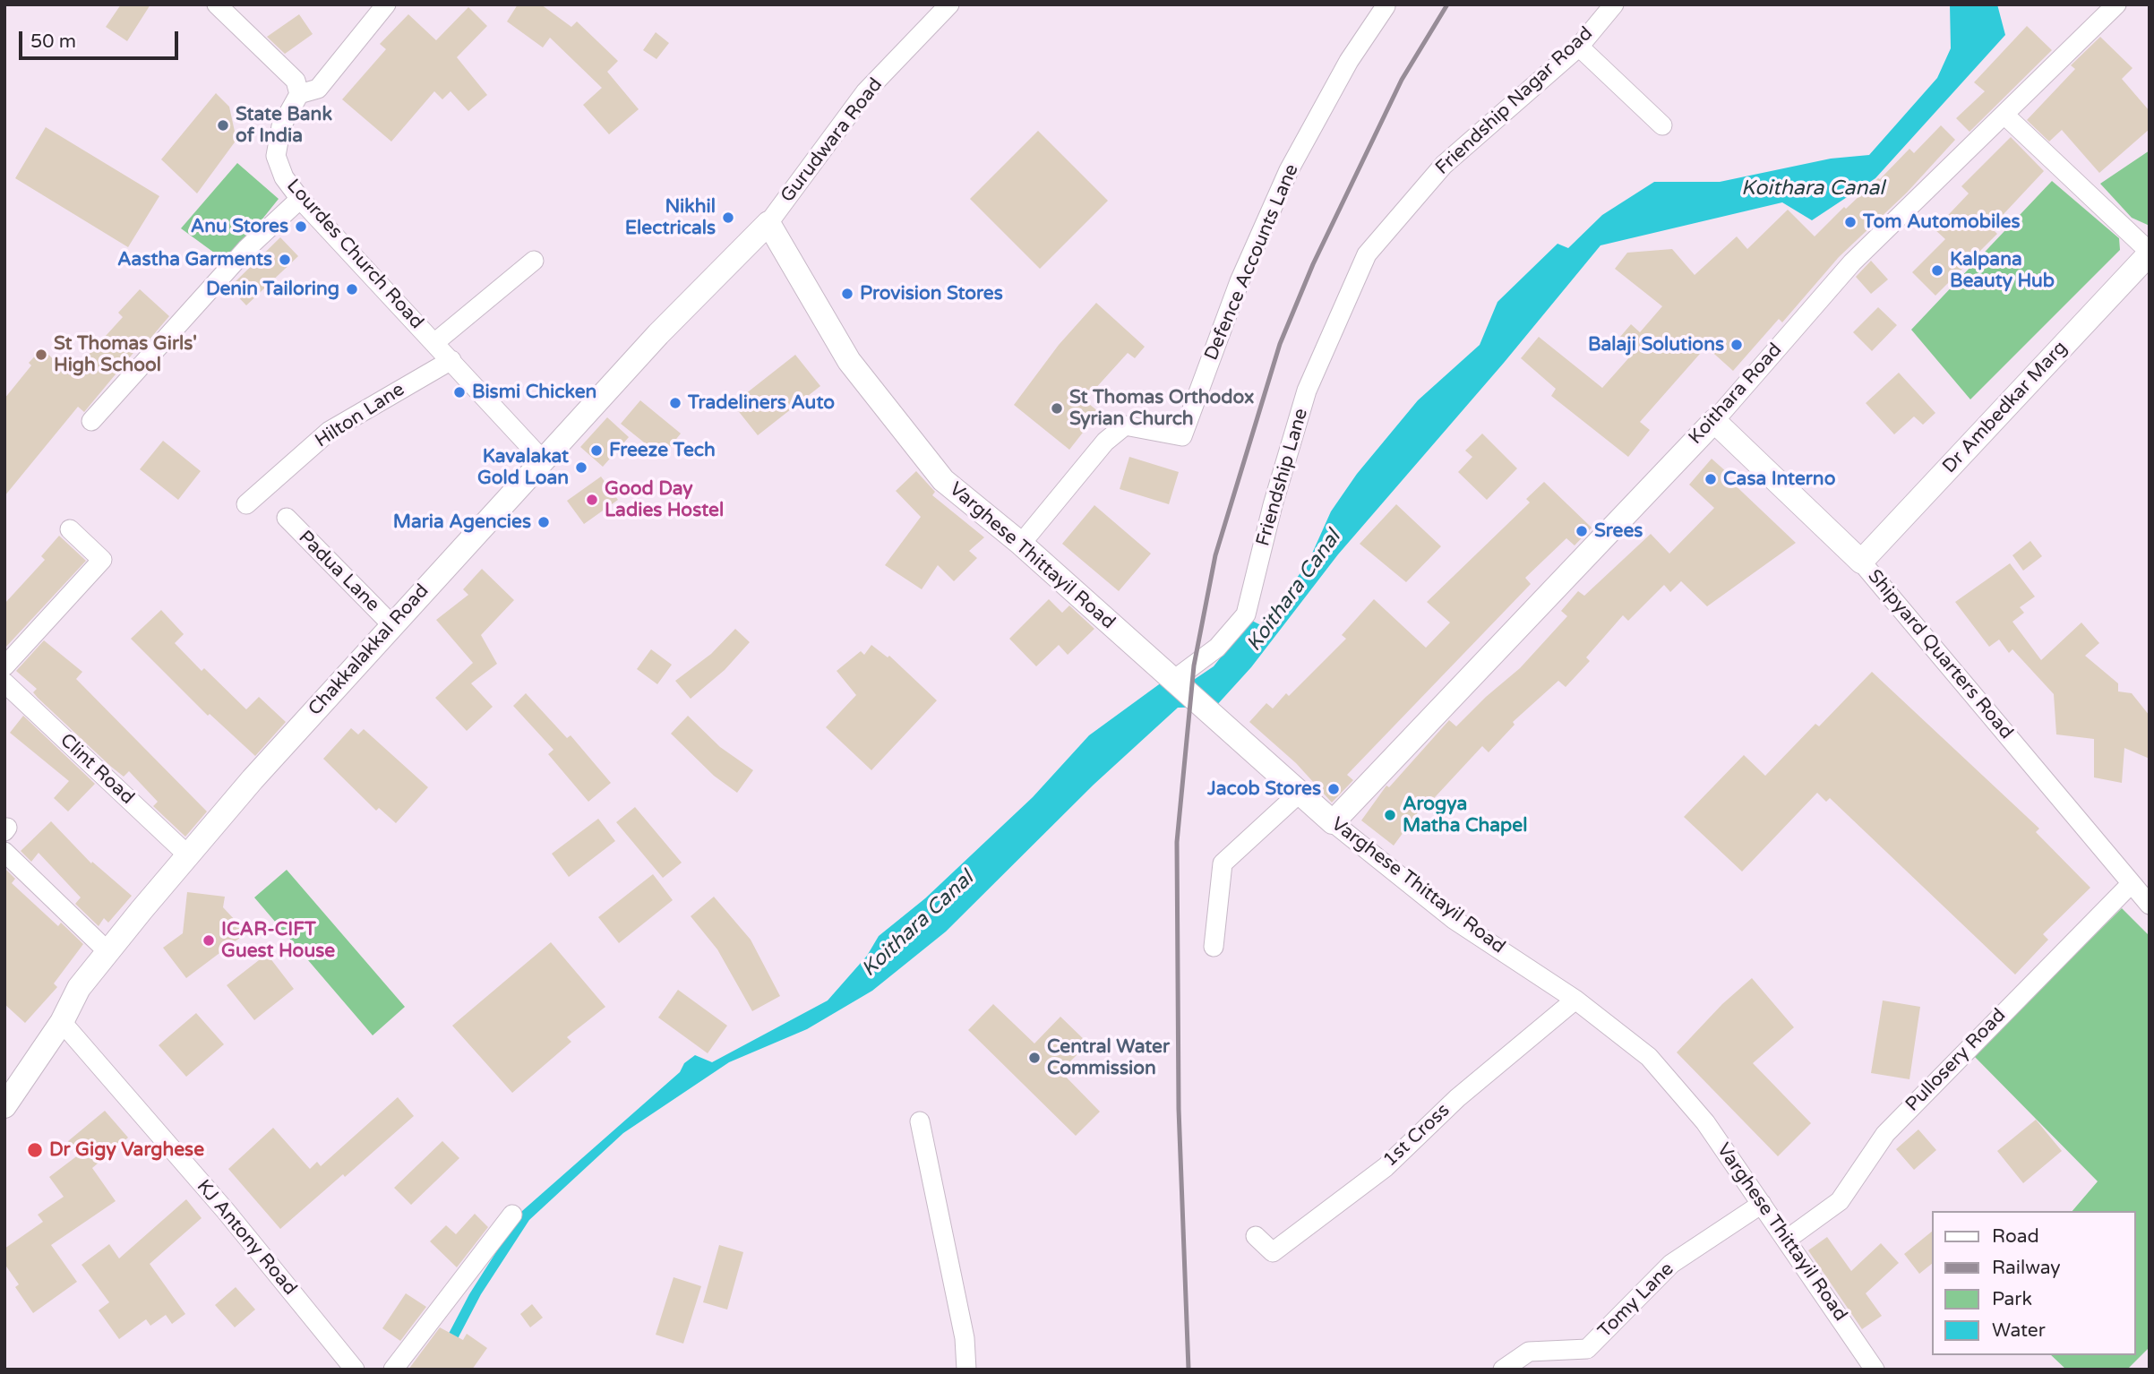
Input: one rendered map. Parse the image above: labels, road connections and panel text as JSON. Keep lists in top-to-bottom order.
{
  "streets": {
    "street": [
      "Friendship Nagar Road",
      "Gurudwara Road",
      "Lourdes Church Road",
      "Defence Accounts Lane",
      "Koithara Road",
      "Dr Ambedkar Marg",
      "Hilton Lane",
      "Friendship Lane",
      "Varghese Thittayil Road",
      "Padua Lane",
      "Chakkalakkal Road",
      "Shipyard Quarters Road",
      "Clint Road",
      "Pullosery Road",
      "1st Cross",
      "KJ Antony Road",
      "Tomy Lane"
    ]
  },
  "crossings": [
    ["Friendship Nagar Road", "Friendship Lane"],
    ["Gurudwara Road", "Varghese Thittayil Road"],
    ["Gurudwara Road", "Chakkalakkal Road"],
    ["Lourdes Church Road", "Hilton Lane"],
    ["Lourdes Church Road", "Chakkalakkal Road"],
    ["Defence Accounts Lane", "Varghese Thittayil Road"],
    ["Koithara Road", "Varghese Thittayil Road"],
    ["Koithara Road", "Shipyard Quarters Road"],
    ["Dr Ambedkar Marg", "Shipyard Quarters Road"],
    ["Friendship Lane", "Varghese Thittayil Road"],
    ["Varghese Thittayil Road", "Chakkalakkal Road"],
    ["Varghese Thittayil Road", "Pullosery Road"],
    ["Varghese Thittayil Road", "1st Cross"],
    ["Varghese Thittayil Road", "Tomy Lane"],
    ["Padua Lane", "Chakkalakkal Road"],
    ["Chakkalakkal Road", "Clint Road"],
    ["Chakkalakkal Road", "KJ Antony Road"],
    ["Shipyard Quarters Road", "Pullosery Road"]
  ],
  "water": ["Koithara Canal"],
  "places": [
    "State Bank of India",
    "Nikhil Electricals",
    "Tom Automobiles",
    "Anu Stores",
    "Aastha Garments",
    "Kalpana Beauty Hub",
    "Denin Tailoring",
    "Provision Stores",
    "Balaji Solutions",
    "St Thomas Girls' High School",
    "Bismi Chicken",
    "Tradeliners Auto",
    "St Thomas Orthodox Syrian Church",
    "Freeze Tech",
    "Kavalakat Gold Loan",
    "Casa Interno",
    "Good Day Ladies Hostel",
    "Maria Agencies",
    "Srees",
    "Jacob Stores",
    "Arogya Matha Chapel",
    "ICAR-CIFT Guest House",
    "Central Water Commission",
    "Dr Gigy Varghese"
  ],
  "legend": [
    "Road",
    "Railway",
    "Park",
    "Water"
  ],
  "scale_bar": "50 m"
}
